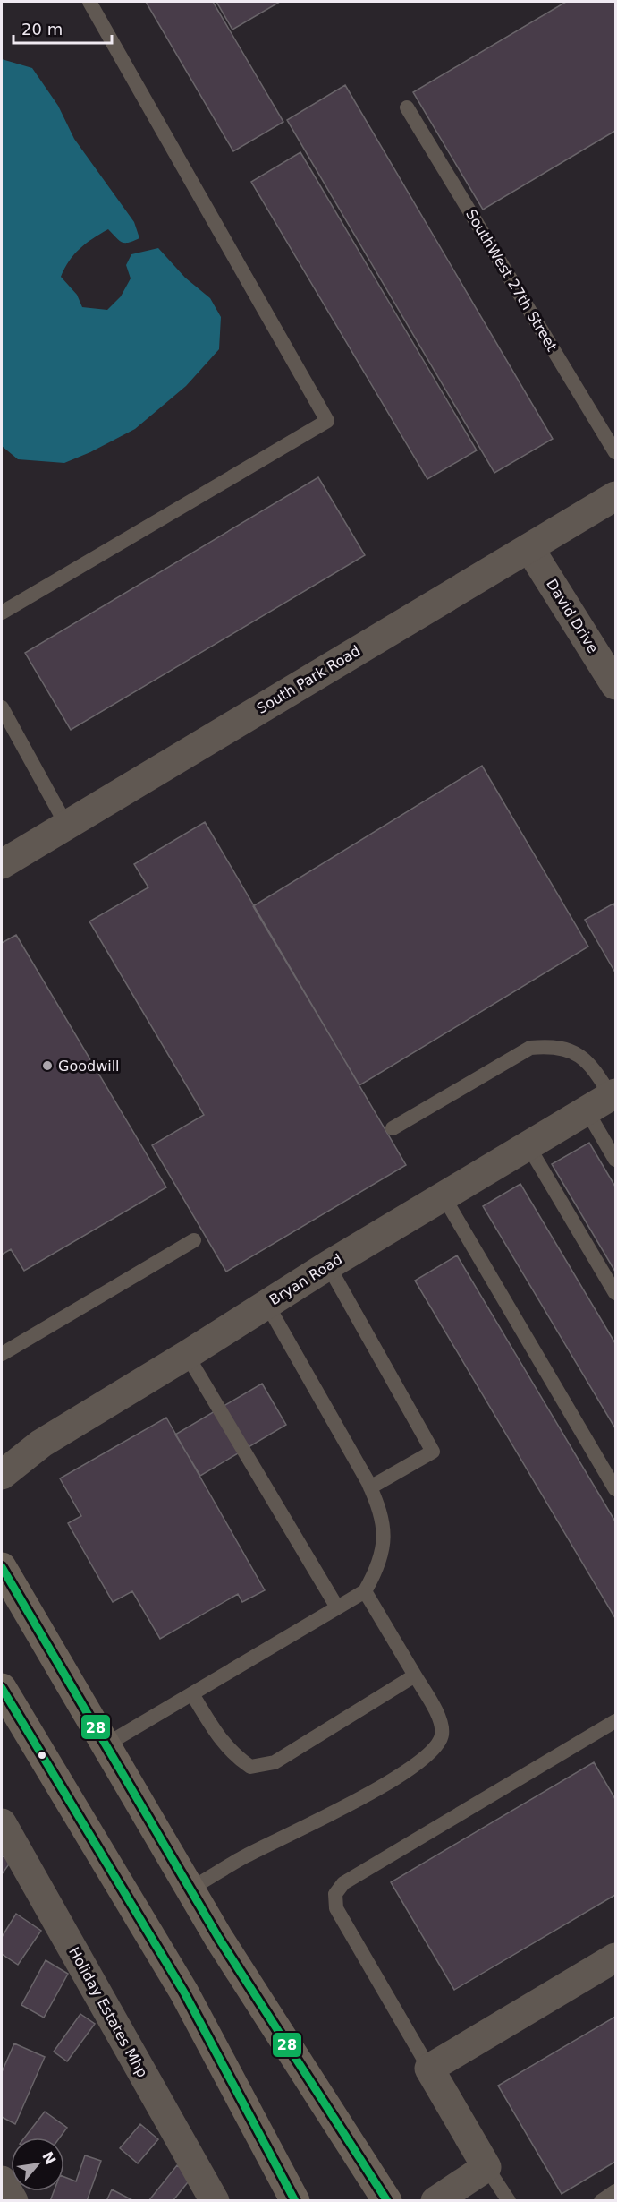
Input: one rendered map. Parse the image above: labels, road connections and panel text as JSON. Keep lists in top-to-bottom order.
{
  "streets": {
    "street": [
      "David Drive",
      "South Park Road",
      "Bryan Road",
      "Holiday Estates Mhp"
    ],
    "lane": ["SouthWest 27th Street"]
  },
  "crossings": [
    ["David Drive", "South Park Road"]
  ],
  "places": ["Goodwill"],
  "lines": ["transit line 28"],
  "scale_bar": "20 m",
  "north": "top right"
}
